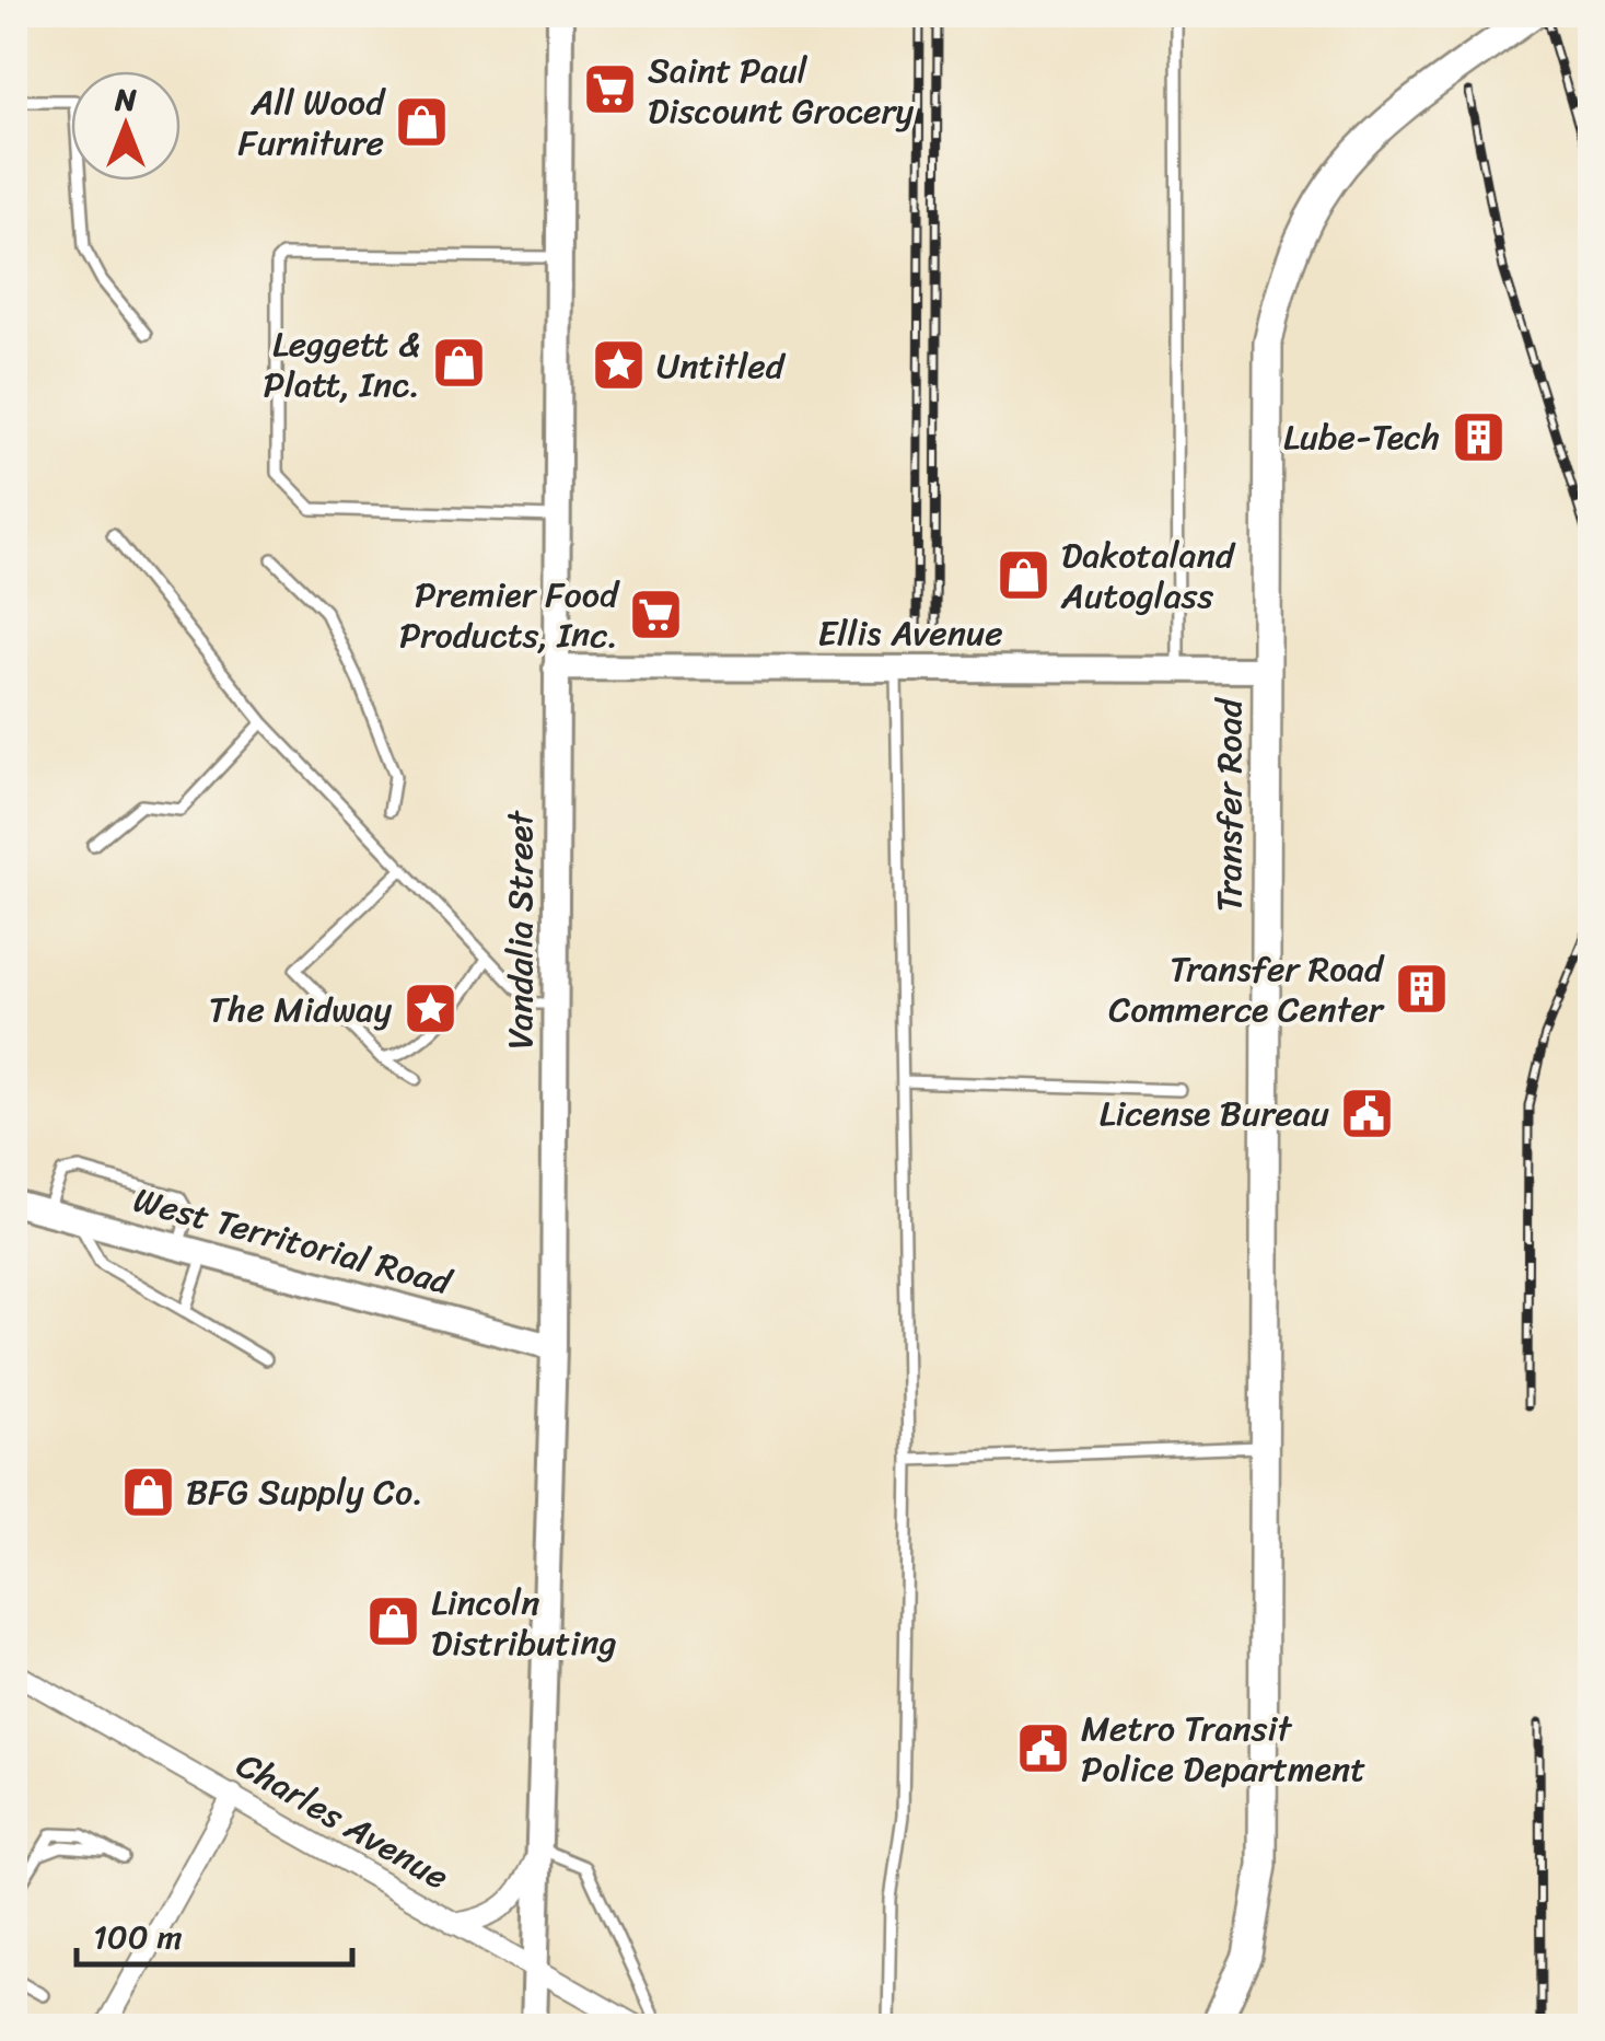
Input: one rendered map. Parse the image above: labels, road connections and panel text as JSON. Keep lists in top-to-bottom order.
{
  "streets": {
    "main road": ["Transfer Road"],
    "street": [
      "Ellis Avenue",
      "Vandalia Street",
      "West Territorial Road",
      "Charles Avenue"
    ]
  },
  "crossings": [
    ["Ellis Avenue", "Transfer Road"],
    ["Ellis Avenue", "Vandalia Street"],
    ["Vandalia Street", "West Territorial Road"],
    ["Vandalia Street", "Charles Avenue"]
  ],
  "places": {
    "supermarket": ["Saint Paul Discount Grocery", "Premier Food Products, Inc."],
    "shop": [
      "All Wood Furniture",
      "Leggett & Platt, Inc.",
      "Dakotaland Autoglass",
      "BFG Supply Co.",
      "Lincoln Distributing"
    ],
    "place": ["Untitled", "The Midway"],
    "building": ["Lube-Tech", "Transfer Road Commerce Center"],
    "public building": ["License Bureau", "Metro Transit Police Department"]
  },
  "scale_bar": "100 m",
  "north": "top"
}
